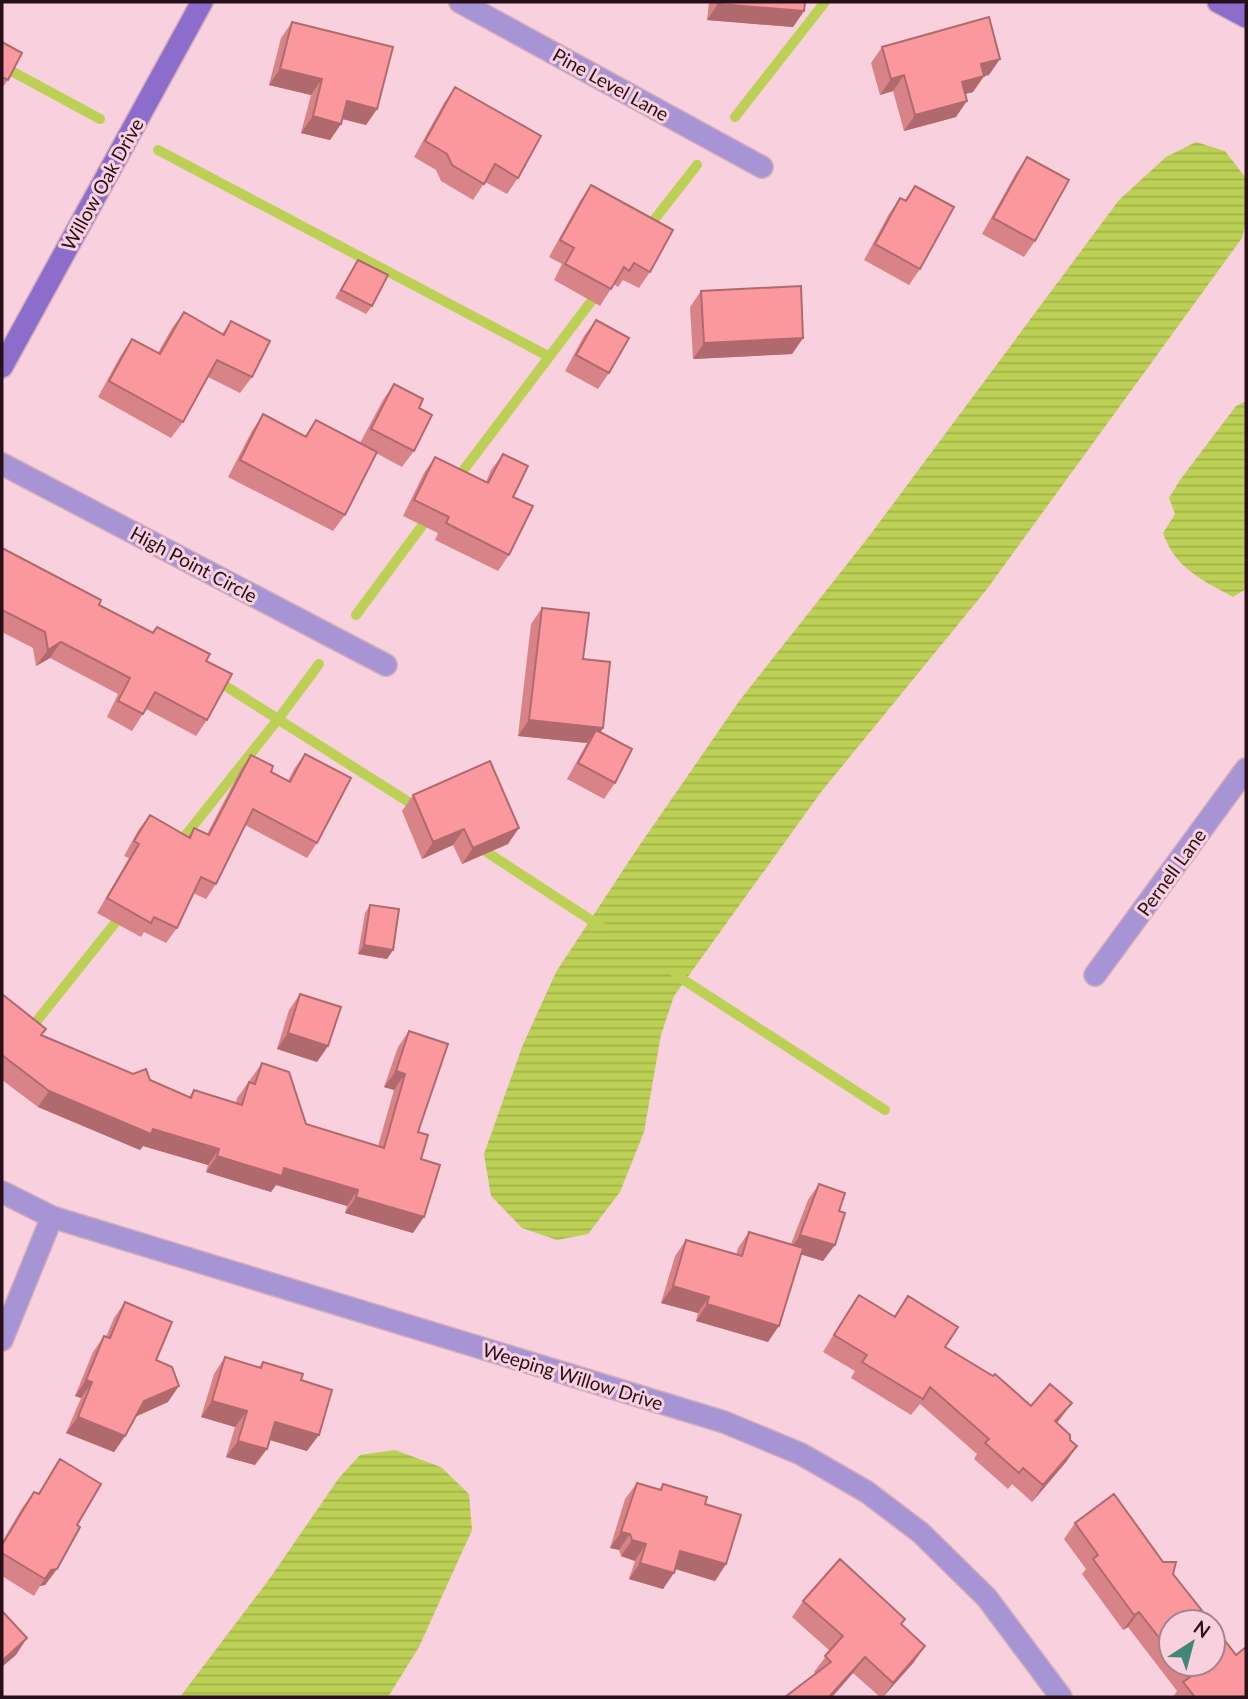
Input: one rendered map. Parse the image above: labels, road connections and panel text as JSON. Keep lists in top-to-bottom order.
{
  "streets": {
    "street": [
      "Pine Level Lane",
      "Willow Oak Drive",
      "High Point Circle",
      "Pernell Lane",
      "Weeping Willow Drive"
    ]
  },
  "north": "top right"
}
